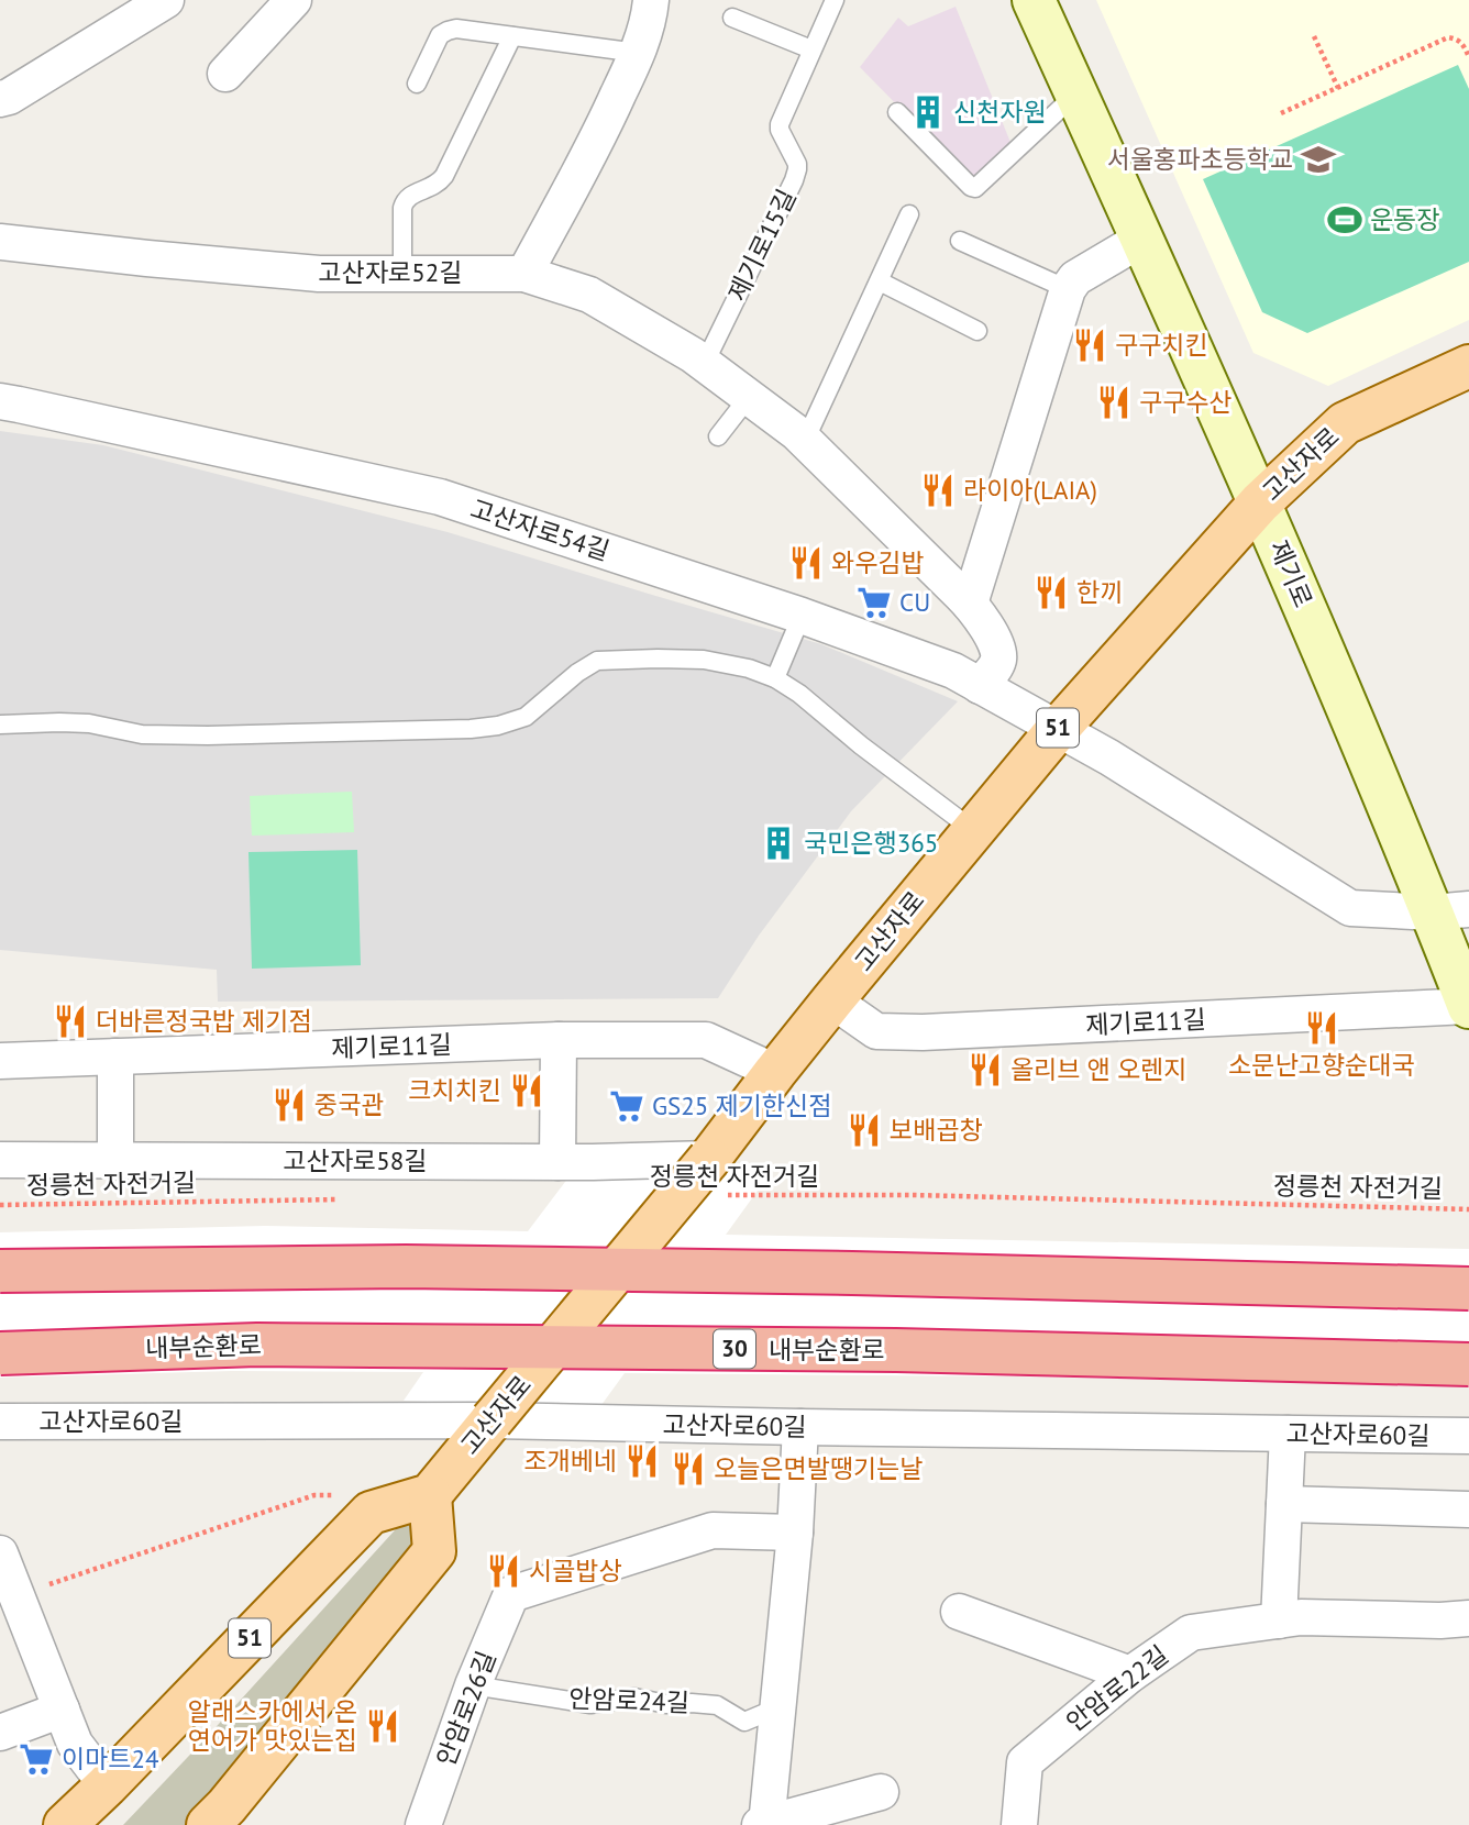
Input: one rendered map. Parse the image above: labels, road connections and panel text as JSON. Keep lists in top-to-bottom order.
{
  "streets": {
    "highway": ["내부순환로", "30"],
    "main road": ["고산자로", "제기로", "51"],
    "street": [
      "고산자로52길",
      "고산자로54길",
      "제기로11길",
      "고산자로58길",
      "고산자로60길",
      "안암로22길",
      "안암로26길"
    ],
    "lane": ["제기로15길", "안암로24길"],
    "path": ["정릉천 자전거길"]
  },
  "crossings": [
    ["제기로15길", "고산자로52길"],
    ["고산자로52길", "고산자로54길"],
    ["고산자로", "고산자로54길"],
    ["고산자로", "제기로"],
    ["고산자로", "51"],
    ["고산자로", "제기로11길"],
    ["고산자로", "고산자로58길"],
    ["고산자로", "정릉천 자전거길"],
    ["고산자로", "고산자로60길"],
    ["제기로", "제기로11길"],
    ["고산자로58길", "정릉천 자전거길"],
    ["안암로24길", "안암로26길"]
  ],
  "places": {
    "building": ["신천자원", "국민은행365"],
    "school or university": ["서울홍파초등학교"],
    "sports": ["운동장"],
    "restaurant": [
      "구구치킨",
      "구구수산",
      "라이아(LAIA)",
      "와우김밥",
      "한끼",
      "더바른정국밥 제기점",
      "소문난고향순대국",
      "올리브 앤 오렌지",
      "크치치킨",
      "중국관",
      "보배곱창",
      "조개베네",
      "오늘은면발땡기는날",
      "시골밥상",
      "알래스카에서 온 연어가 맛있는집"
    ],
    "supermarket": ["CU", "GS25 제기한신점", "이마트24"]
  }
}
